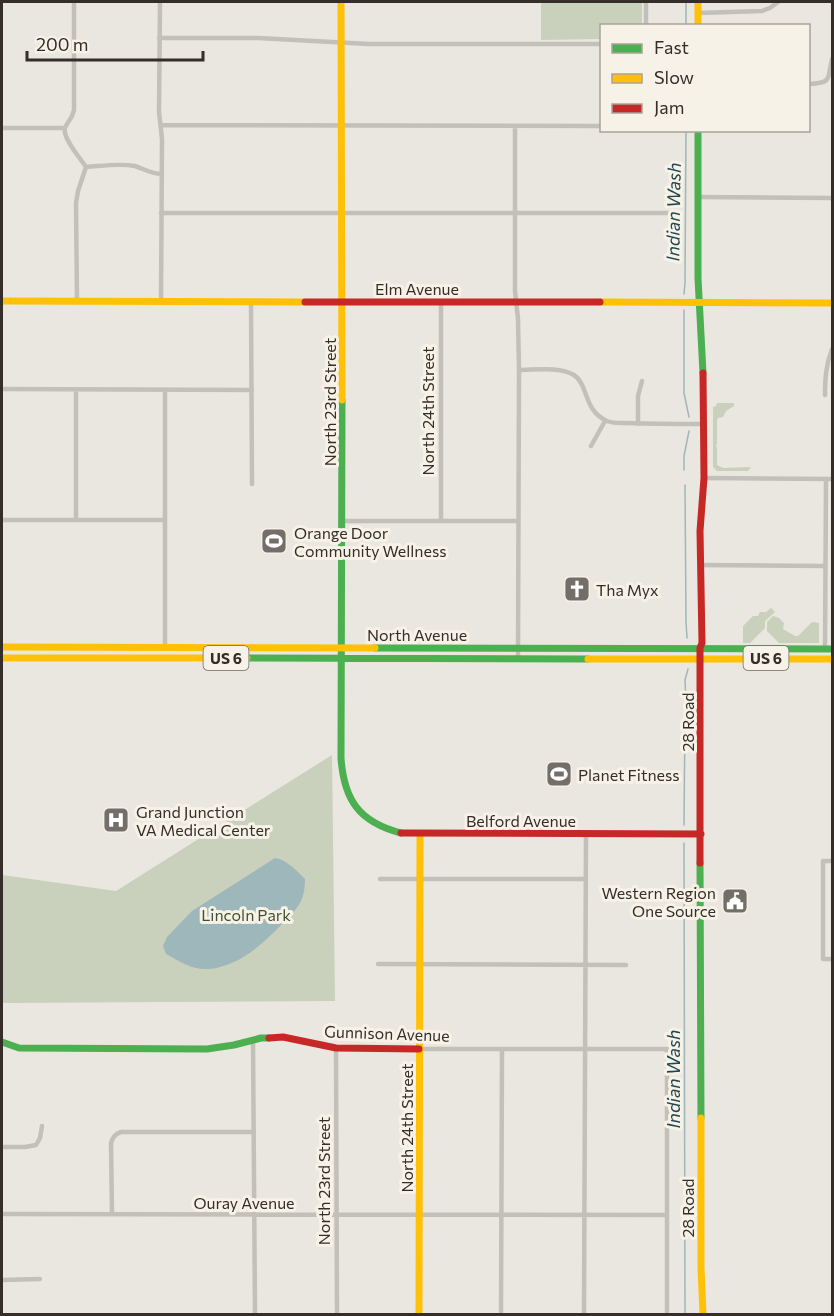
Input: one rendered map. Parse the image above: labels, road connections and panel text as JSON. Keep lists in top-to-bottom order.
{
  "streets": {
    "main road": [
      "Elm Avenue",
      "North 23rd Street",
      "North 24th Street",
      "North Avenue",
      "US 6",
      "28 Road",
      "Belford Avenue",
      "Gunnison Avenue"
    ],
    "street": ["Ouray Avenue"]
  },
  "crossings": [
    ["Elm Avenue", "North 23rd Street"],
    ["Elm Avenue", "North 24th Street"],
    ["Elm Avenue", "28 Road"],
    ["North 23rd Street", "North Avenue"],
    ["North 23rd Street", "Belford Avenue"],
    ["North 23rd Street", "Gunnison Avenue"],
    ["North 23rd Street", "Ouray Avenue"],
    ["North 24th Street", "Belford Avenue"],
    ["North 24th Street", "Gunnison Avenue"],
    ["North 24th Street", "Ouray Avenue"],
    ["North Avenue", "28 Road"],
    ["28 Road", "Belford Avenue"],
    ["Gunnison Avenue", "Ouray Avenue"]
  ],
  "water": ["Indian Wash"],
  "parks": ["Lincoln Park"],
  "places": {
    "sports": ["Orange Door Community Wellness", "Planet Fitness"],
    "church": ["Tha Myx"],
    "hospital": ["Grand Junction VA Medical Center"],
    "public building": ["Western Region One Source"]
  },
  "legend": ["Fast", "Slow", "Jam"],
  "scale_bar": "200 m"
}
